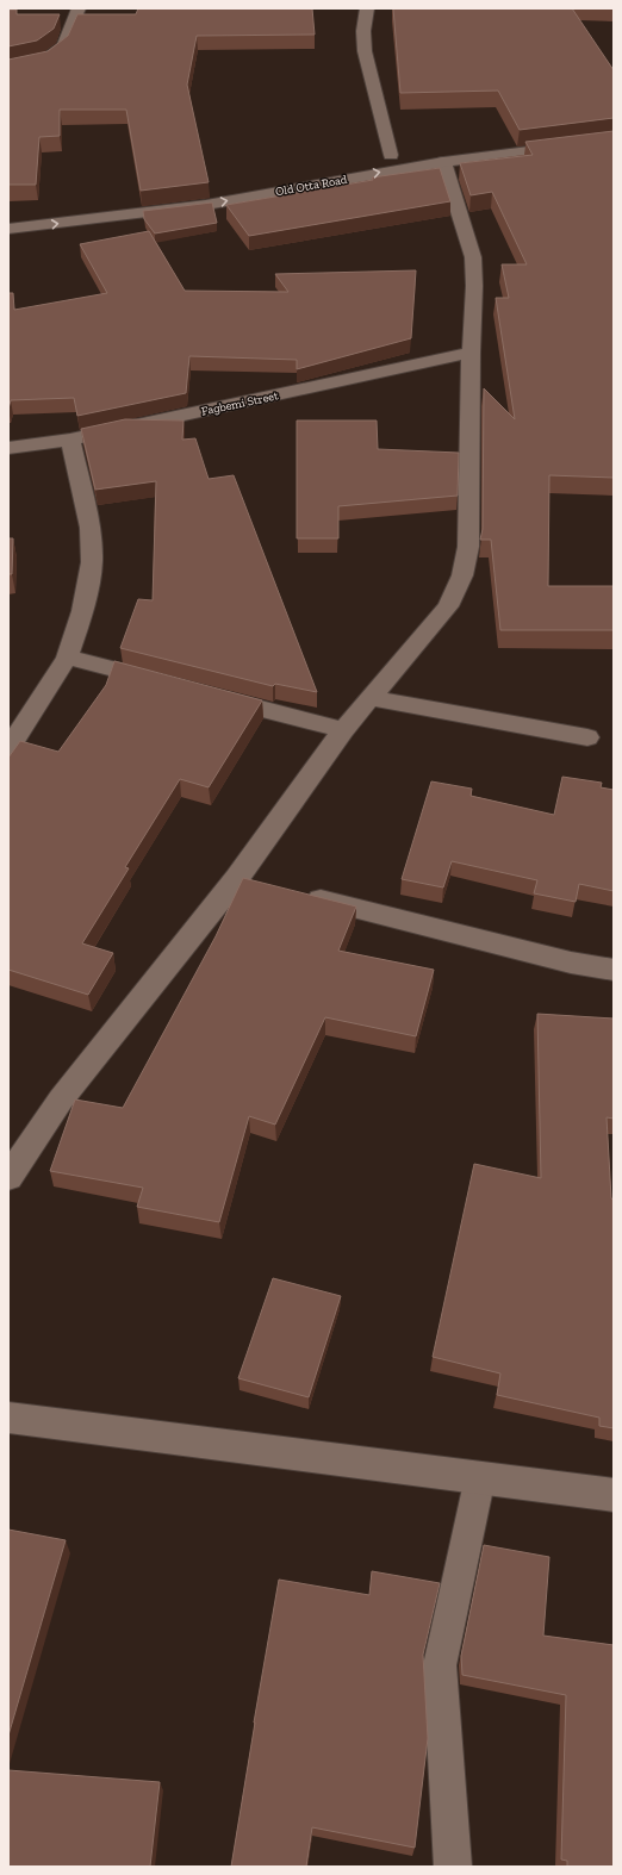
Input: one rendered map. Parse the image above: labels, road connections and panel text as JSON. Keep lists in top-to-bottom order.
{
  "streets": {
    "street": ["Old Otta Road", "Fagbemi Street"]
  },
  "one_way": ["Old Otta Road"]
}
